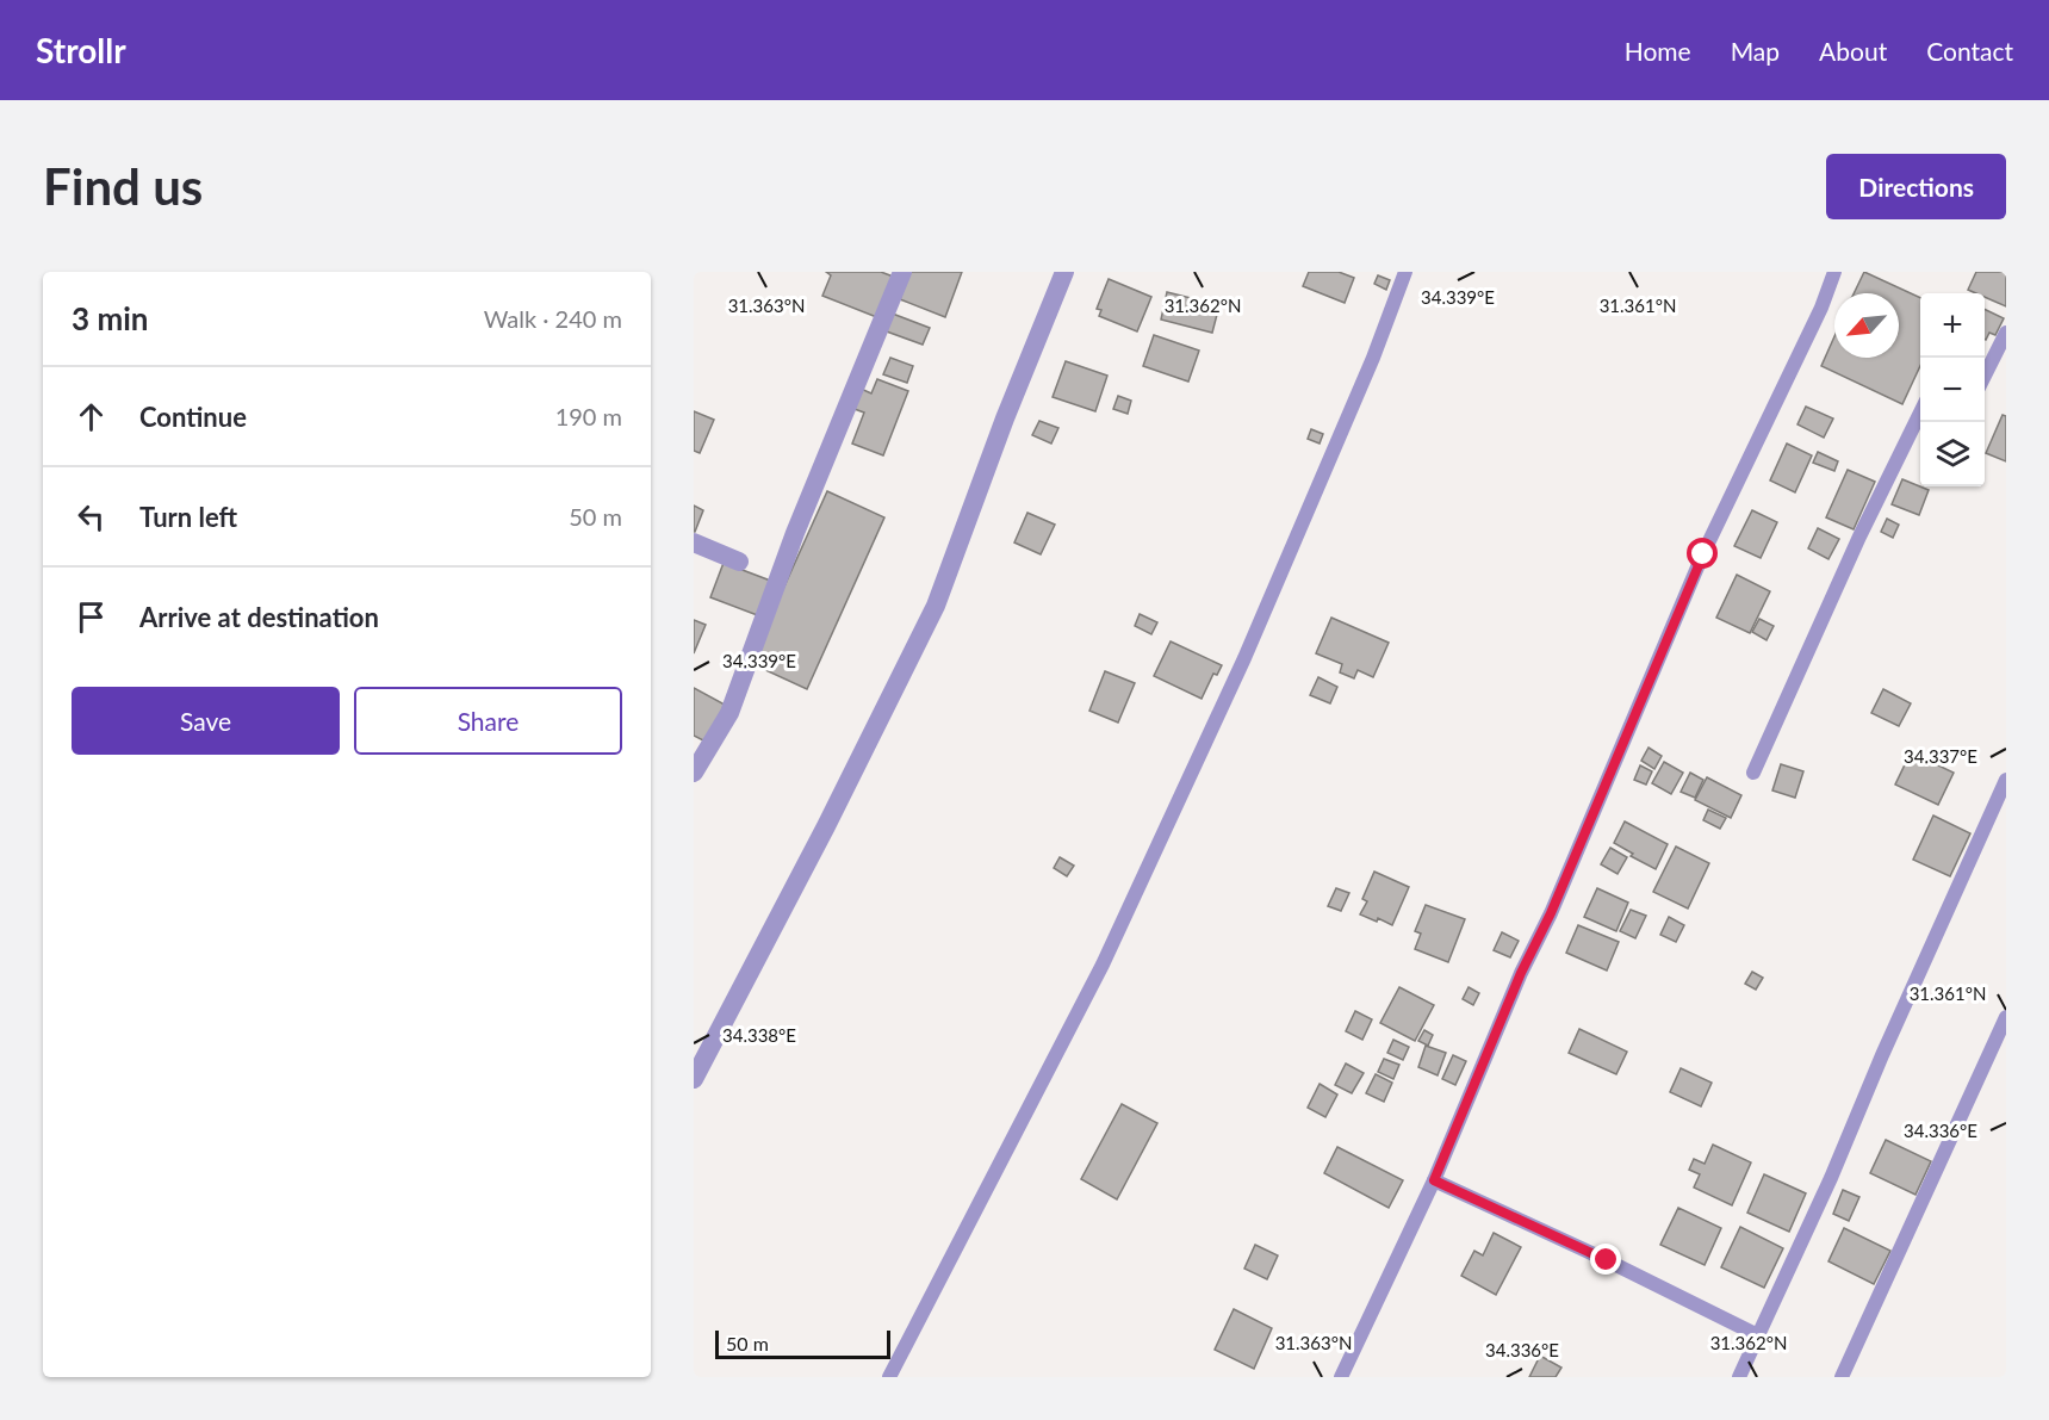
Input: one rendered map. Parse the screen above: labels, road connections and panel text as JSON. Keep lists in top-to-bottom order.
{
  "scale_bar": "50 m",
  "north": "bottom left",
  "page": {
    "header": "Strollr",
    "nav": [
      "Home",
      "Map",
      "About",
      "Contact"
    ],
    "buttons": [
      "Directions",
      ["Save", "Share"]
    ],
    "title": "Find us",
    "heading": ["3 min", "Walk · 240 m"],
    "map_buttons": ["+", "−"],
    "list": [
      ["Continue", "190 m"],
      ["Turn left", "50 m"],
      "Arrive at destination"
    ],
    "scale": "50 m"
  },
  "coordinates": [
    "34.339°E",
    "31.363°N",
    "31.362°N",
    "31.361°N",
    "34.337°E",
    "34.338°E",
    "34.336°E"
  ]
}
